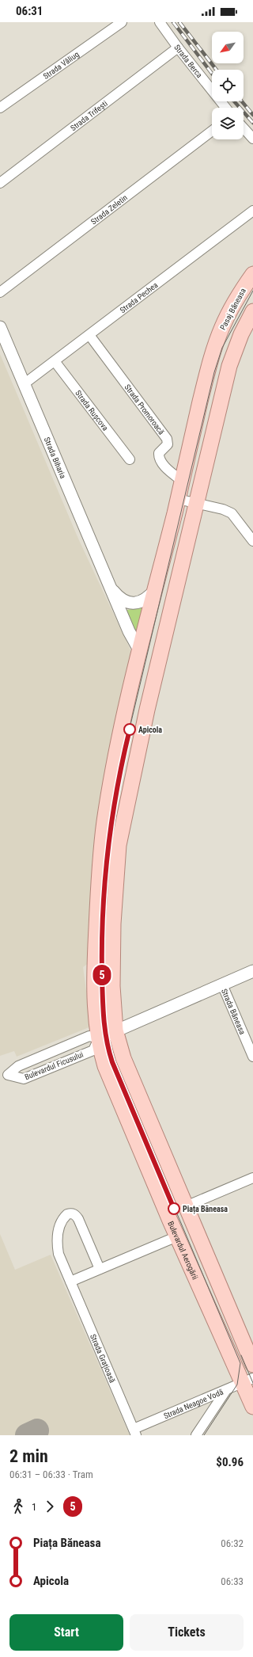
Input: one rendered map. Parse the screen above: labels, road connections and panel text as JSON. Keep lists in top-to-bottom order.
{
  "streets": {
    "main road": ["Pasaj Băneasa", "Bulevardul Aerogării"],
    "street": [
      "Strada Berca",
      "Strada Văliug",
      "Strada Trifești",
      "Strada Zeletin",
      "Strada Pechea",
      "Strada Promoroacă",
      "Strada Rușcova",
      "Strada Biharia",
      "Strada Băneasa",
      "Bulevardul Ficusului",
      "Strada Grațioasă",
      "Strada Neagoe Vodă"
    ]
  },
  "crossings": [
    ["Strada Berca", "Strada Trifești"],
    ["Strada Pechea", "Strada Promoroacă"],
    ["Strada Pechea", "Strada Rușcova"],
    ["Strada Pechea", "Strada Biharia"],
    ["Pasaj Băneasa", "Strada Promoroacă"],
    ["Pasaj Băneasa", "Strada Biharia"],
    ["Pasaj Băneasa", "Bulevardul Aerogării"],
    ["Strada Biharia", "Bulevardul Aerogării"],
    ["Strada Băneasa", "Bulevardul Ficusului"],
    ["Bulevardul Ficusului", "Bulevardul Aerogării"],
    ["Bulevardul Aerogării", "Strada Neagoe Vodă"],
    ["Strada Grațioasă", "Strada Neagoe Vodă"]
  ],
  "places": ["Apicola", "Piața Băneasa"],
  "lines": ["tram line 5"],
  "north": "bottom left",
  "page": {
    "status": "06:31",
    "on_map": "5",
    "heading": ["2 min", "06:31 – 06:33 · Tram", "$0.96"],
    "legs": ["1", "5"],
    "list": [
      {
        "name": "Piața Băneasa",
        "value": "06:32"
      },
      {
        "name": "Apicola",
        "value": "06:33"
      }
    ],
    "buttons": ["Start", "Tickets"]
  }
}
